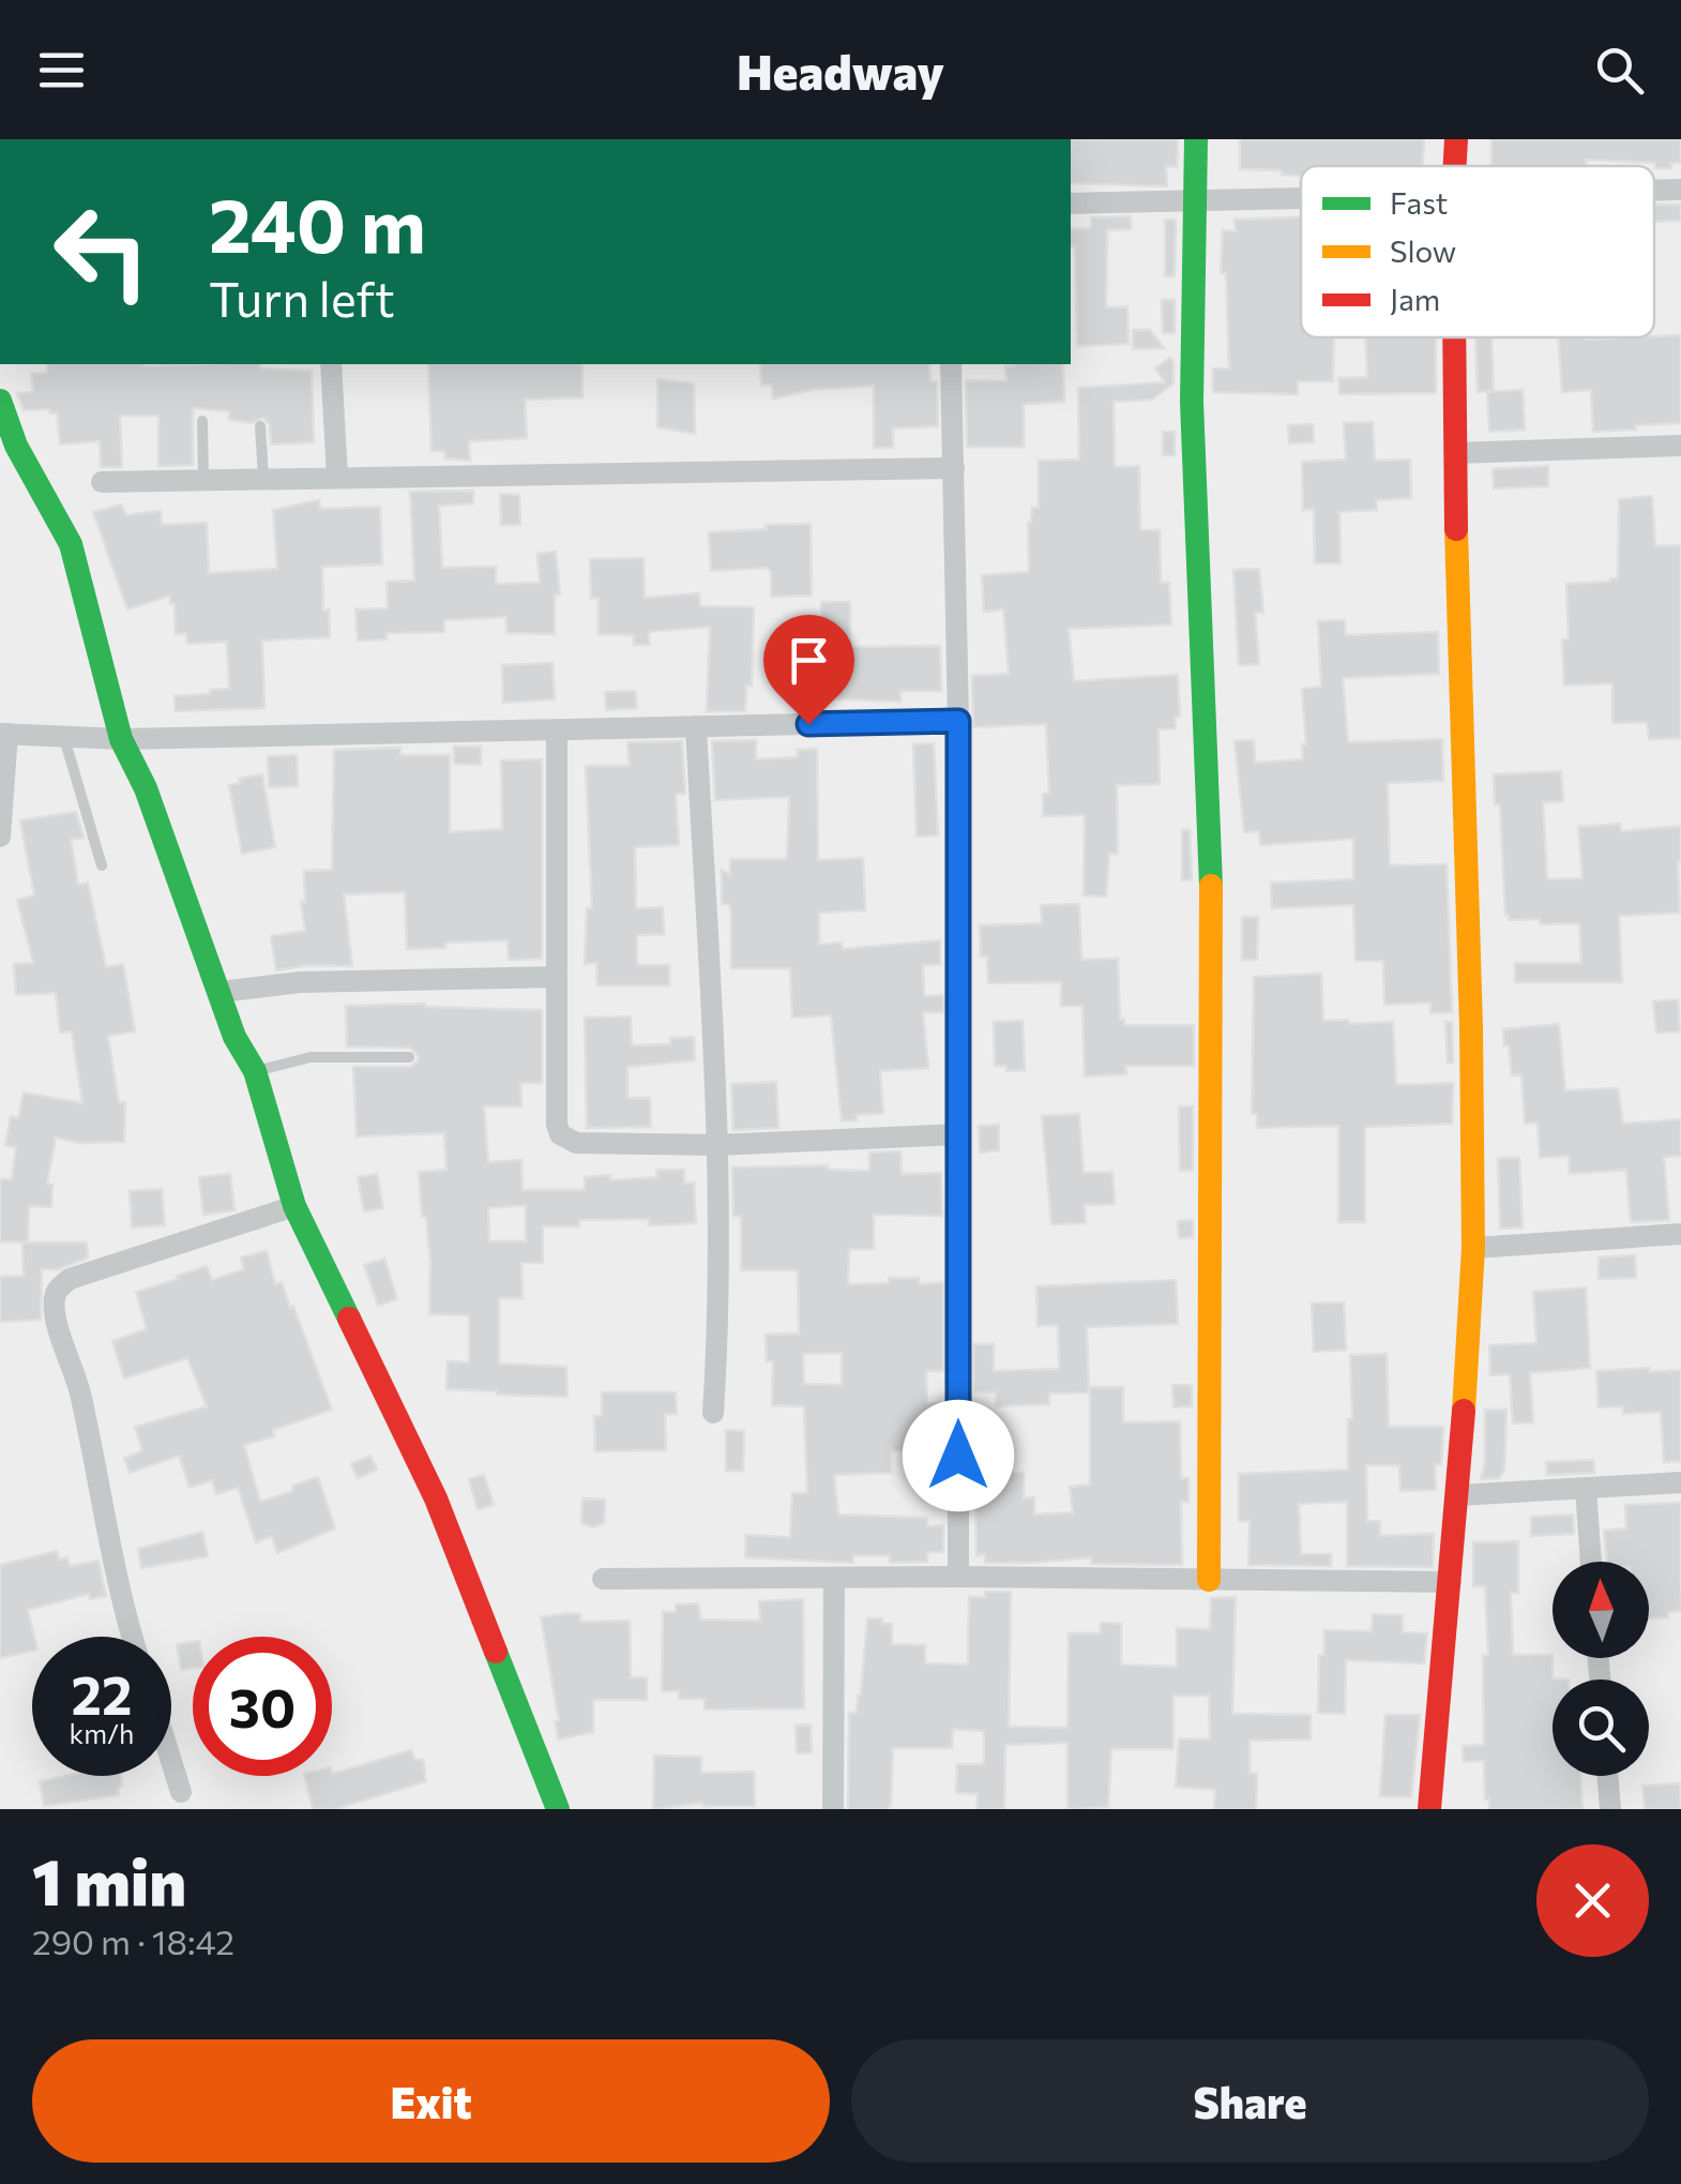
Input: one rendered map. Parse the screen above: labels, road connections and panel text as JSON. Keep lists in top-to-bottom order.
{
  "legend": ["Fast", "Slow", "Jam"],
  "north": "top",
  "page": {
    "header": "Headway",
    "turn": ["240 m", "Turn left"],
    "speed": "22 km/h",
    "limit": "30",
    "heading": ["1 min", "290 m · 18:42"],
    "buttons": ["Exit", "Share"]
  }
}
